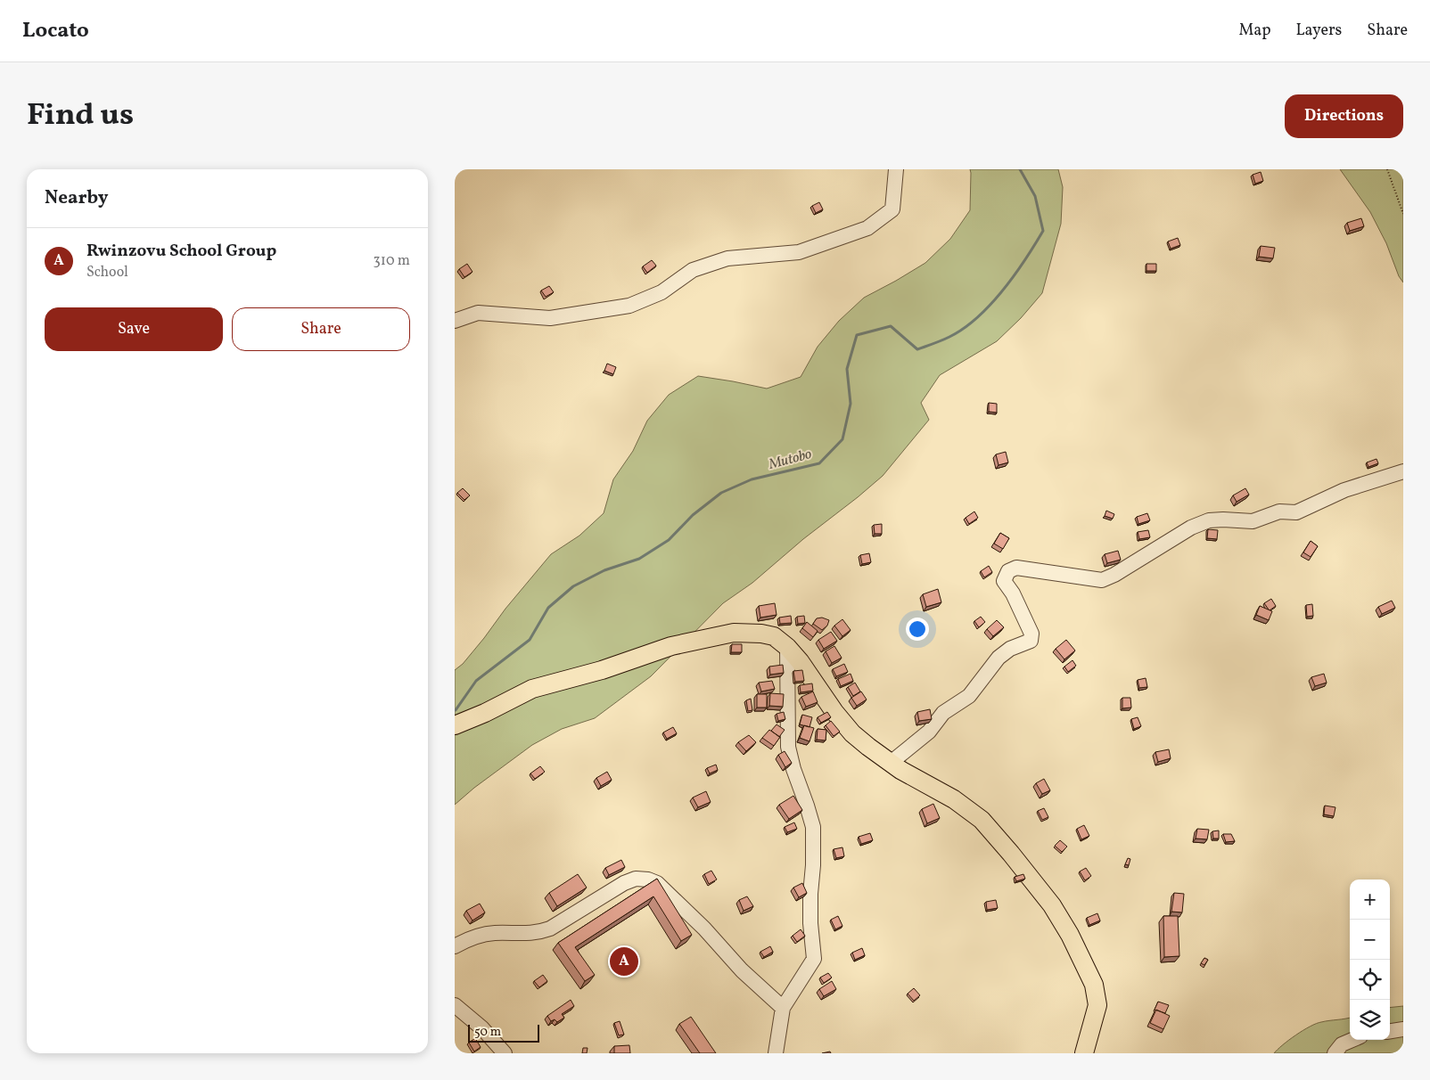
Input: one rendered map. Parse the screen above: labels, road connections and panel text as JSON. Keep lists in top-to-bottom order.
{
  "water": ["Mutobo"],
  "scale_bar": "50 m",
  "page": {
    "header": "Locato",
    "nav": ["Map", "Layers", "Share"],
    "title": "Find us",
    "buttons": [
      "Directions",
      ["Save", "Share"]
    ],
    "heading": "Nearby",
    "list": [
      {
        "mark": "A",
        "name": "Rwinzovu School Group",
        "note": "School",
        "value": "310 m"
      }
    ],
    "map_buttons": ["+", "−"],
    "pins": "A",
    "scale": "50 m"
  }
}
